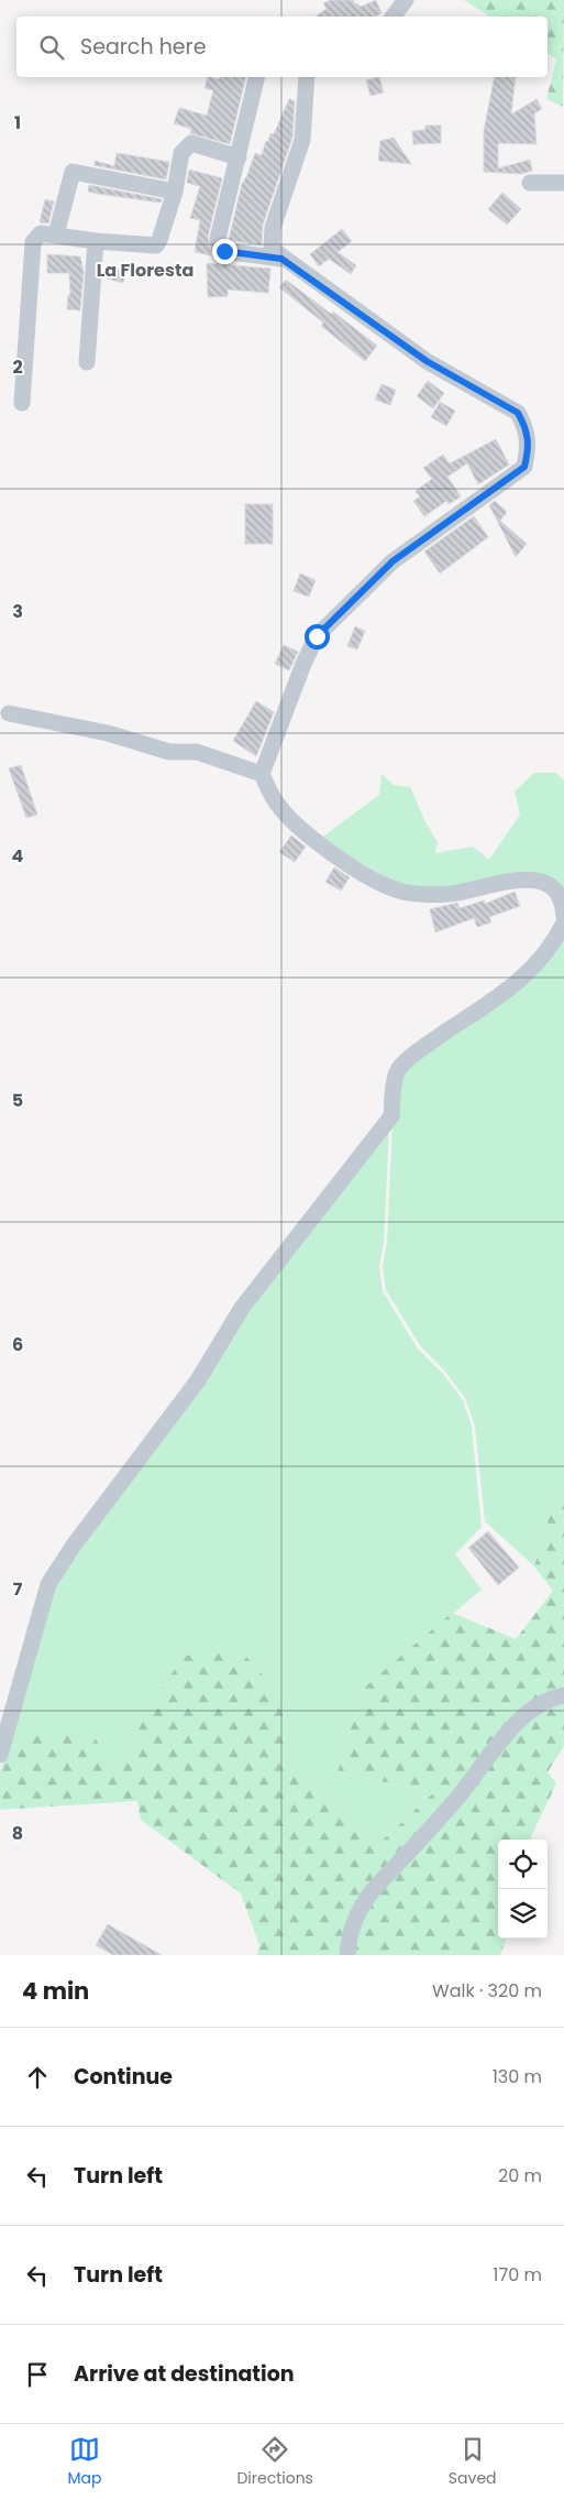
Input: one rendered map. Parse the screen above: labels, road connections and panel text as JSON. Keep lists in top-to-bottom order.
{
  "districts": ["La Floresta"],
  "page": {
    "search": "Search here",
    "heading": ["4 min", "Walk · 320 m"],
    "list": [
      ["Continue", "130 m"],
      ["Turn left", "20 m"],
      ["Turn left", "170 m"],
      "Arrive at destination"
    ],
    "nav": ["Map", "Directions", "Saved"]
  },
  "grid": {
    "rows": [
      "1",
      "2",
      "3",
      "4",
      "5",
      "6",
      "7",
      "8"
    ]
  }
}
